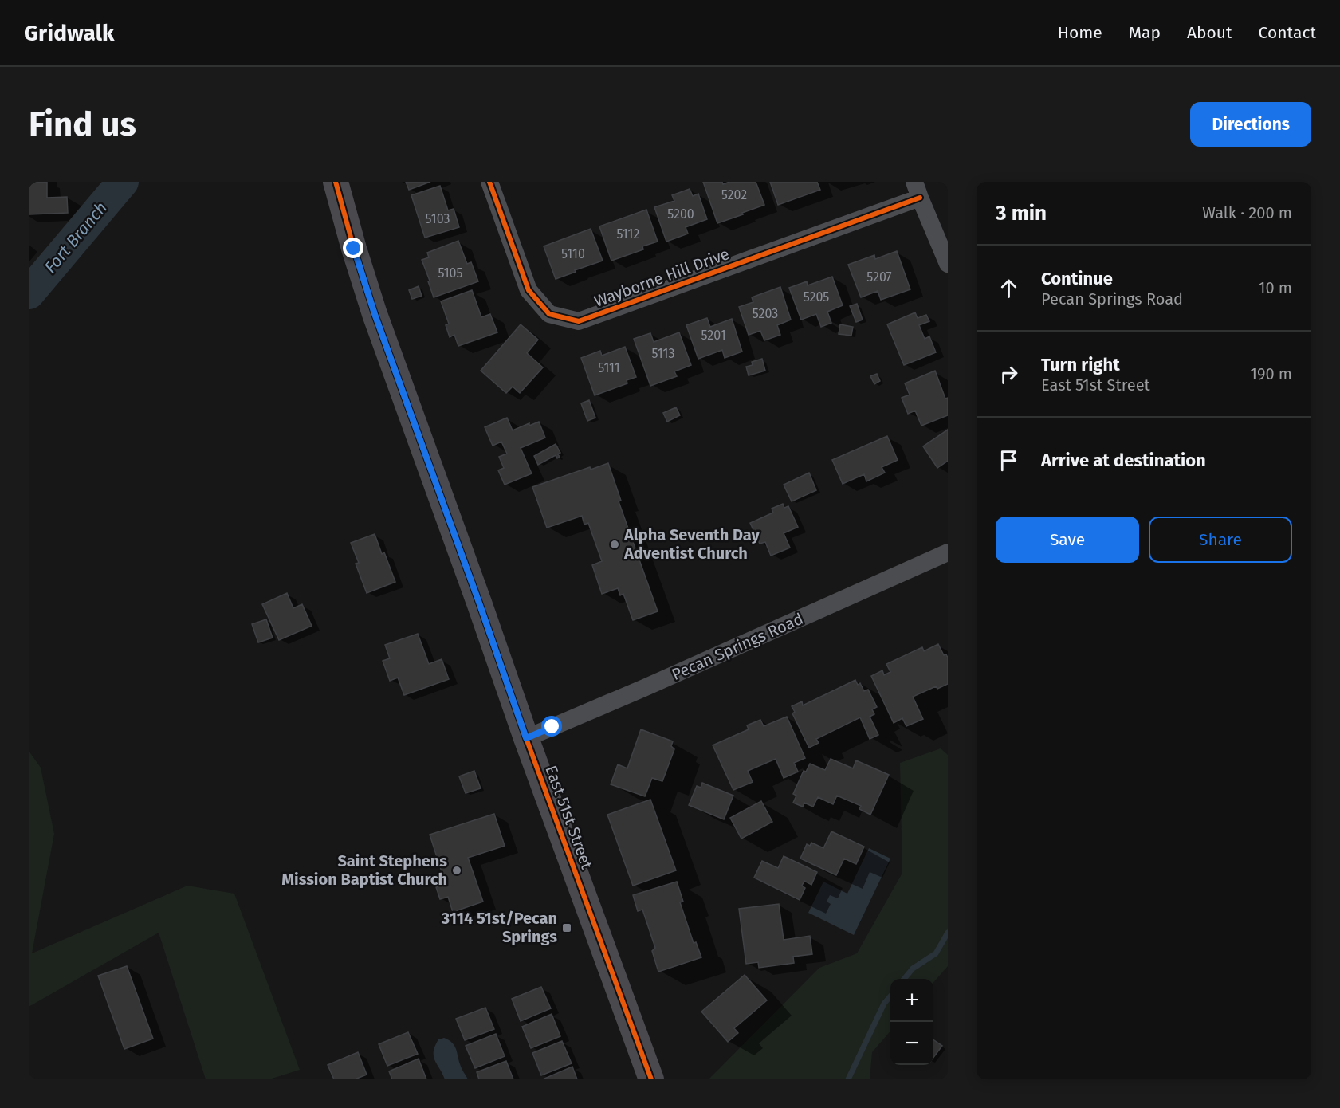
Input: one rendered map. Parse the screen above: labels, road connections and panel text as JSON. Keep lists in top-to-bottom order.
{
  "streets": {
    "main road": ["East 51st Street"],
    "street": ["Wayborne Hill Drive", "Pecan Springs Road"]
  },
  "crossings": [
    ["Pecan Springs Road", "East 51st Street"]
  ],
  "water": ["Fort Branch"],
  "places": {
    "other": ["Alpha Seventh Day Adventist Church", "Saint Stephens Mission Baptist Church"],
    "transit": ["3114 51st/Pecan Springs"]
  },
  "house_numbers": [
    "5202",
    "5200",
    "5103",
    "5112",
    "5110",
    "5105",
    "5207",
    "5205",
    "5203",
    "5201",
    "5113",
    "5111"
  ],
  "page": {
    "header": "Gridwalk",
    "nav": [
      "Home",
      "Map",
      "About",
      "Contact"
    ],
    "buttons": [
      "Directions",
      ["Save", "Share"]
    ],
    "title": "Find us",
    "heading": ["3 min", "Walk · 200 m"],
    "list": [
      ["Continue", "Pecan Springs Road", "10 m"],
      ["Turn right", "East 51st Street", "190 m"],
      "Arrive at destination"
    ],
    "map_buttons": ["+", "−"]
  }
}
